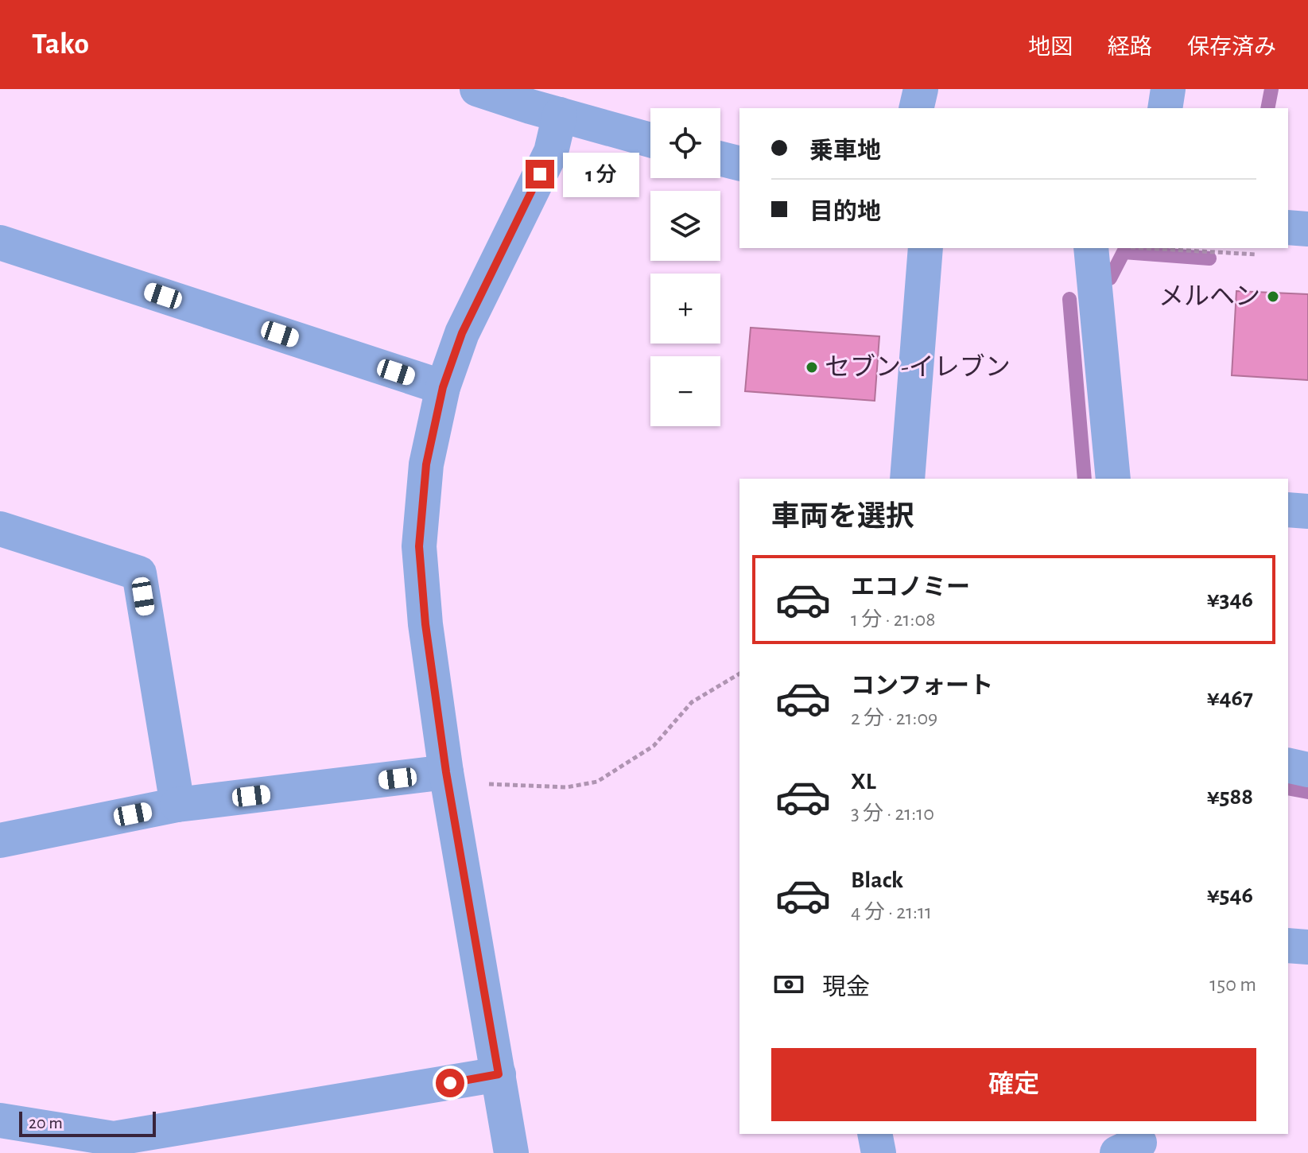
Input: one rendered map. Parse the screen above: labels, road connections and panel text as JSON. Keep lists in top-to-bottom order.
{
  "places": ["メルヘン", "セブン-イレブン"],
  "scale_bar": "20 m",
  "page": {
    "header": "Tako",
    "nav": ["地図", "経路", "保存済み"],
    "map_buttons": ["+", "−"],
    "banner": ["乗車地", "目的地"],
    "bubble": "1 分",
    "heading": "車両を選択",
    "list": [
      {
        "name": "エコノミー",
        "note": "1 分 · 21:08",
        "value": "¥346"
      },
      {
        "name": "コンフォート",
        "note": "2 分 · 21:09",
        "value": "¥467"
      },
      {
        "name": "XL",
        "note": "3 分 · 21:10",
        "value": "¥588"
      },
      {
        "name": "Black",
        "note": "4 分 · 21:11",
        "value": "¥546"
      }
    ],
    "pay": ["現金", "150 m"],
    "buttons": "確定",
    "scale": "20 m"
  }
}
